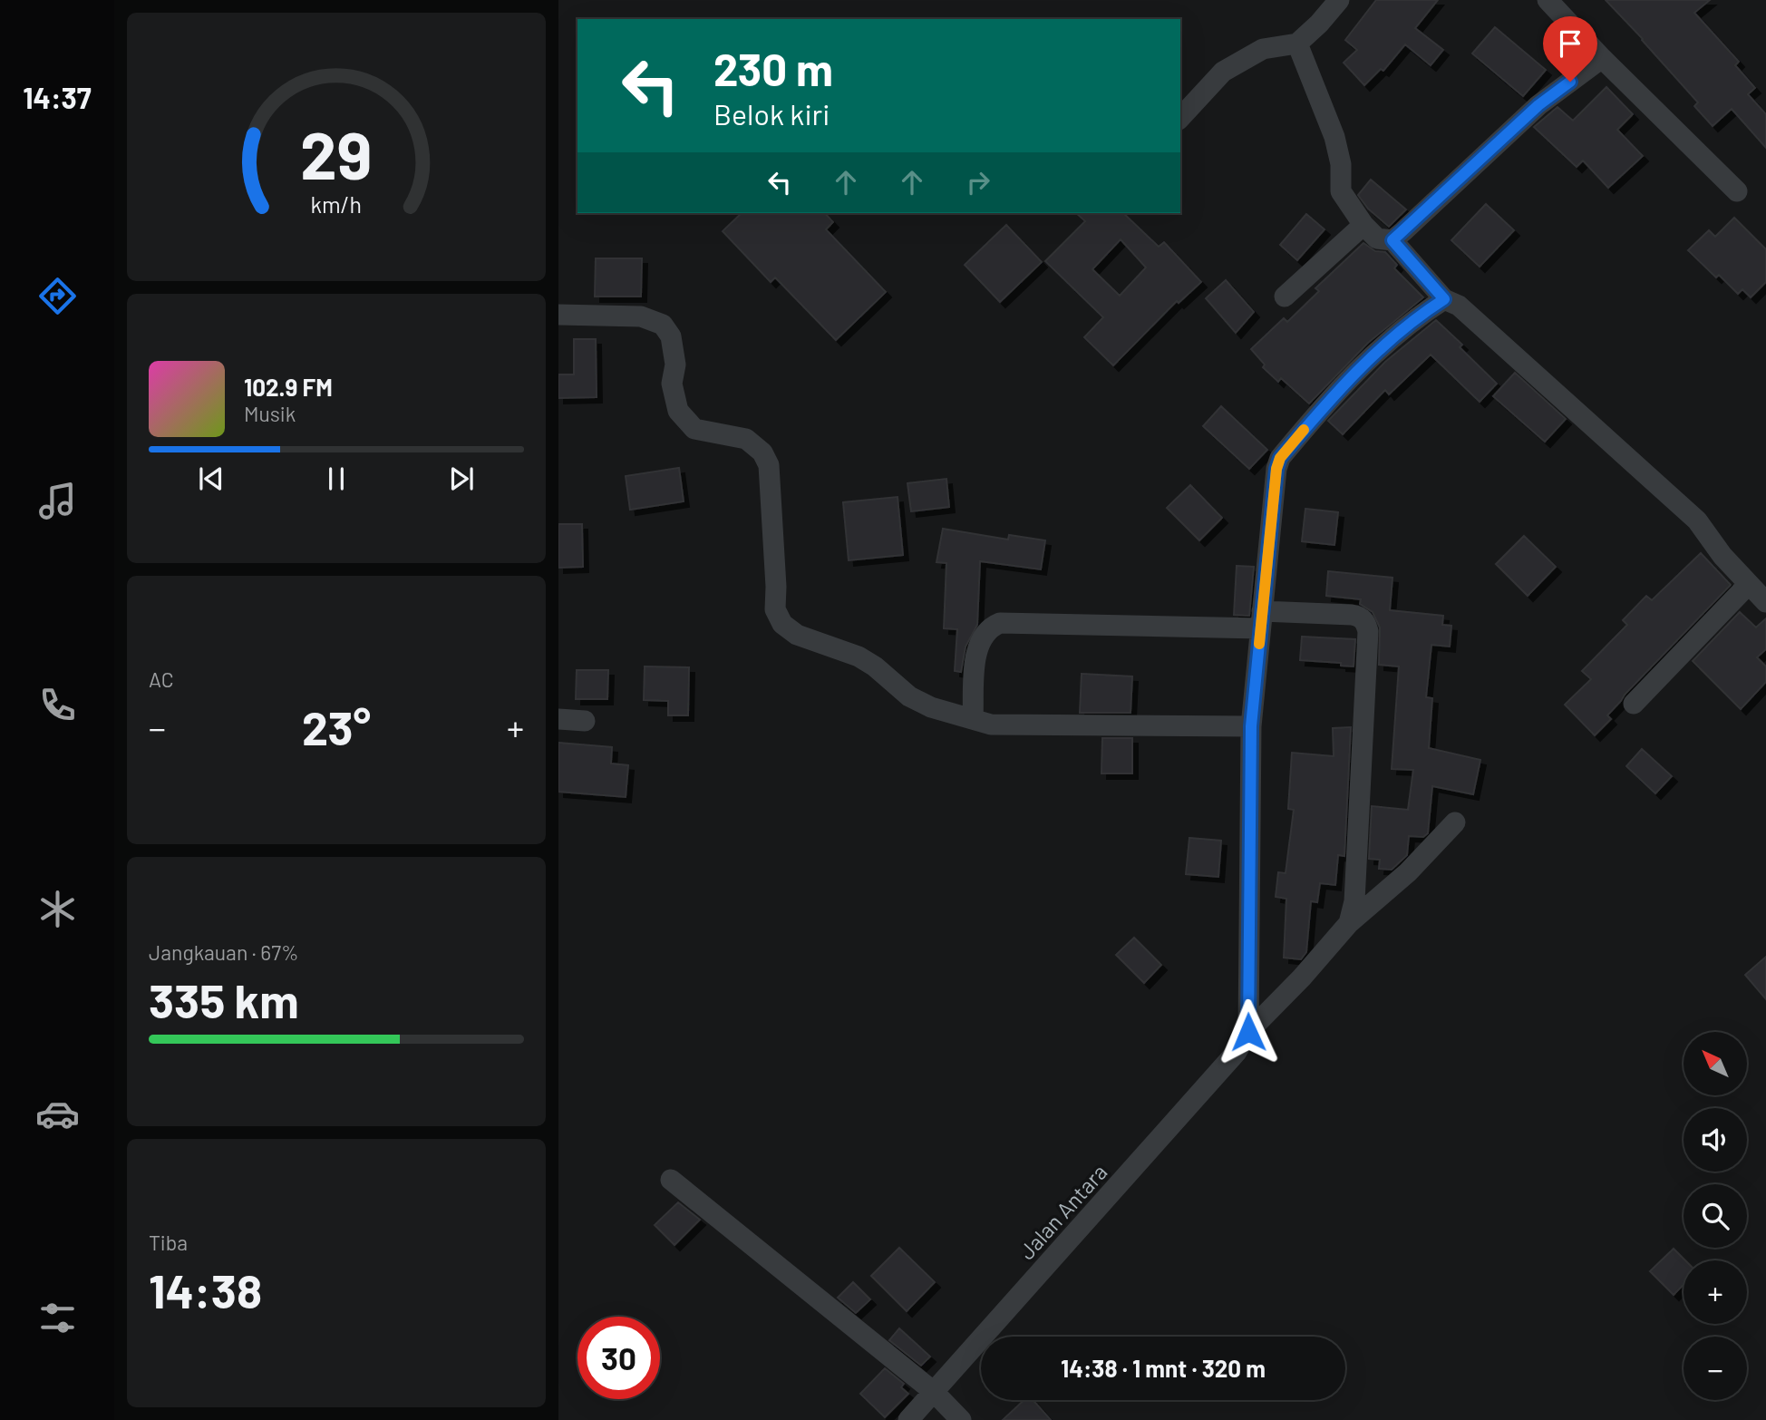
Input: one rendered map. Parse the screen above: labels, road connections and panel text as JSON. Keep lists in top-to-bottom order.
{
  "streets": {
    "street": ["Jalan Antara"]
  },
  "north": "top left",
  "page": {
    "tabs": "14:37",
    "turn": ["230 m", "Belok kiri"],
    "song": ["102.9 FM", "Musik"],
    "tile": [
      "AC",
      ["Jangkauan · 67%", "335 km"],
      ["Tiba", "14:38"]
    ],
    "heat": ["−", "23°", "+"],
    "map_buttons": ["+", "−"],
    "limit": "30",
    "trip": "14:38 · 1 mnt · 320 m",
    "gauge": ["29", "km/h"]
  }
}
